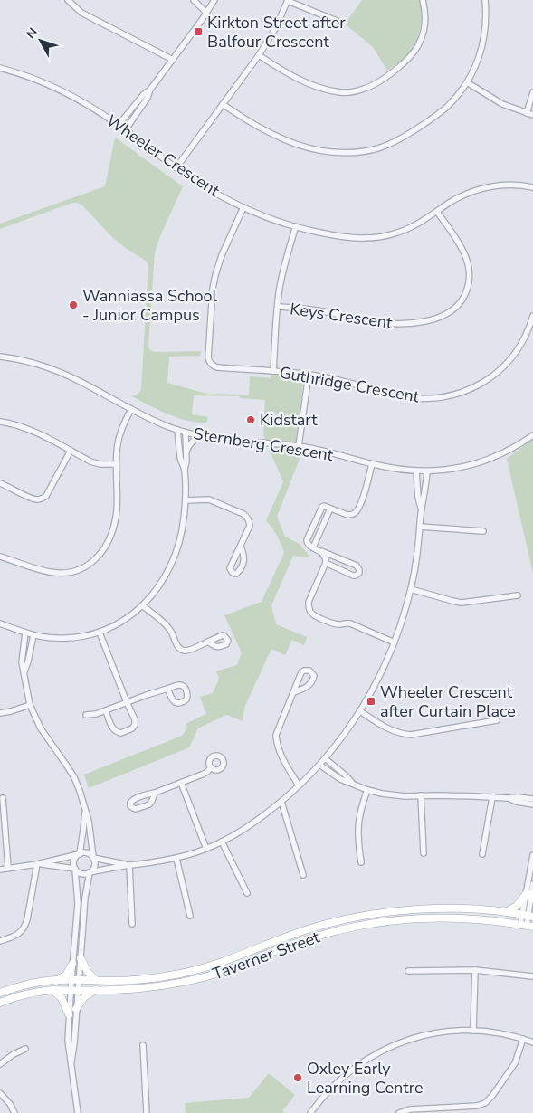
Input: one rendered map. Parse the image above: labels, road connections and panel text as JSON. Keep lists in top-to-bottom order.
{
  "streets": {
    "main road": ["Taverner Street"],
    "street": [
      "Wheeler Crescent",
      "Keys Crescent",
      "Guthridge Crescent",
      "Sternberg Crescent"
    ]
  },
  "crossings": [
    ["Wheeler Crescent", "Keys Crescent"],
    ["Wheeler Crescent", "Guthridge Crescent"]
  ],
  "places": {
    "transit": ["Kirkton Street after Balfour Crescent", "Wheeler Crescent after Curtain Place"],
    "other": ["Wanniassa School - Junior Campus", "Kidstart", "Oxley Early Learning Centre"]
  },
  "north": "top left"
}
